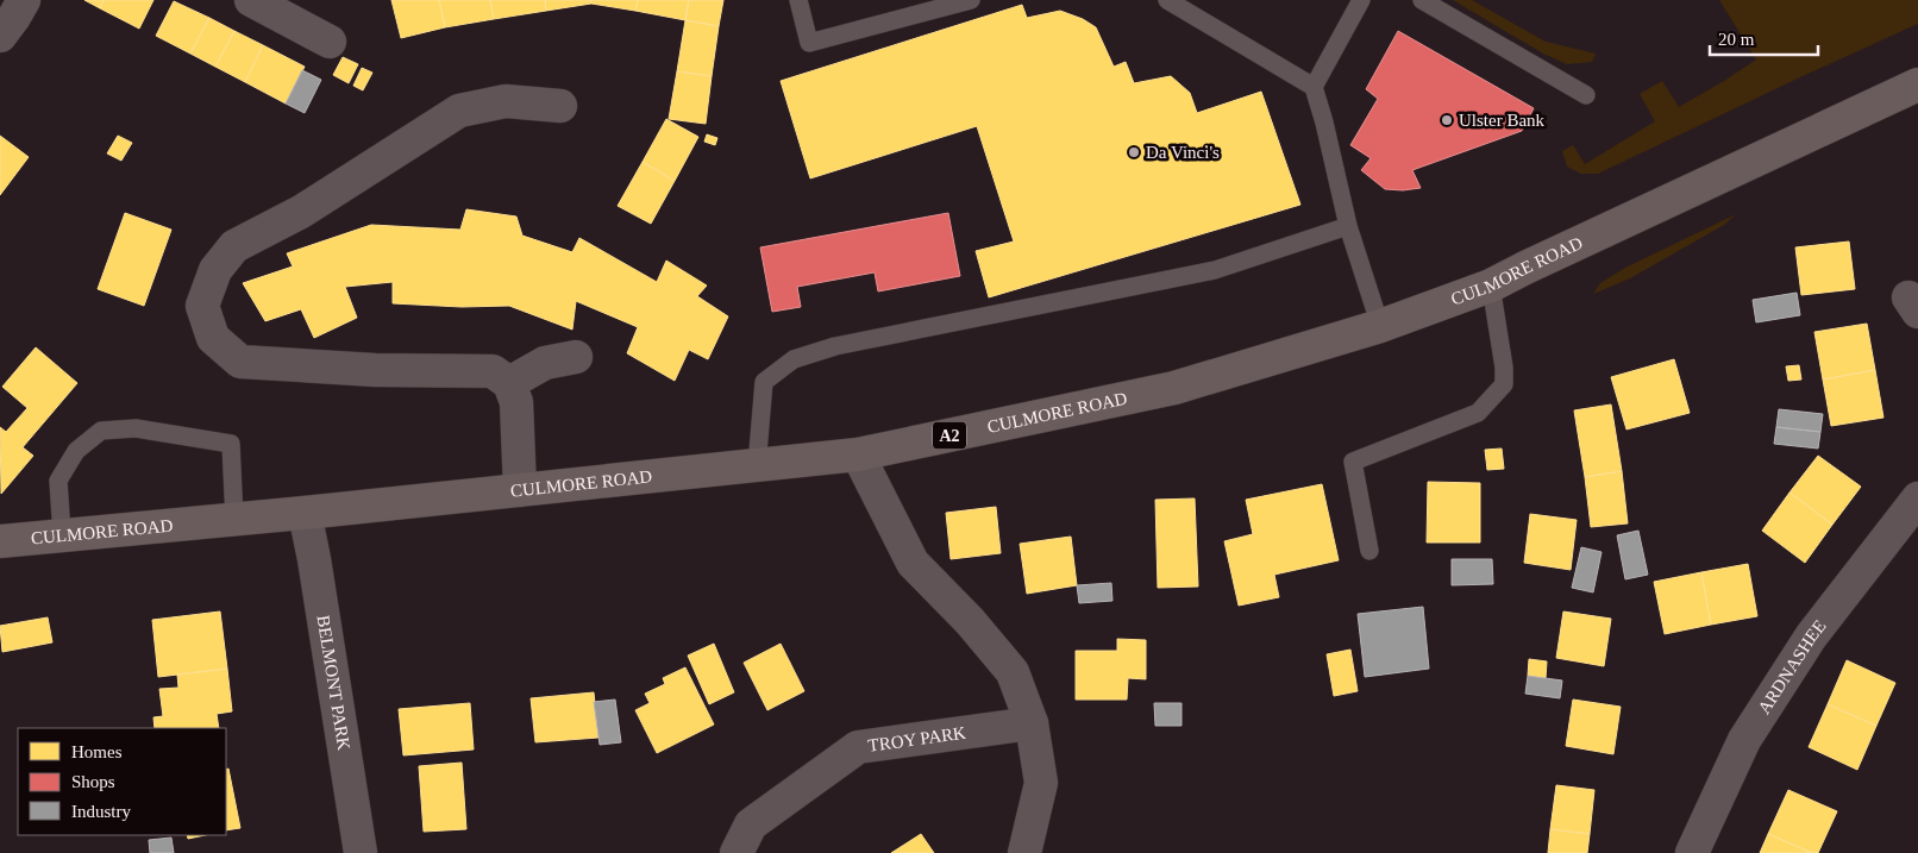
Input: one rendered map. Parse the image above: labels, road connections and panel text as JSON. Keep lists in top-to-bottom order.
{
  "streets": {
    "highway": ["CULMORE ROAD", "A2"],
    "street": ["ARDNASHEE", "BELMONT PARK", "TROY PARK"]
  },
  "crossings": [
    ["CULMORE ROAD", "BELMONT PARK"]
  ],
  "places": ["Ulster Bank", "Da Vinci's"],
  "legend": ["Homes", "Shops", "Industry"],
  "scale_bar": "20 m"
}
